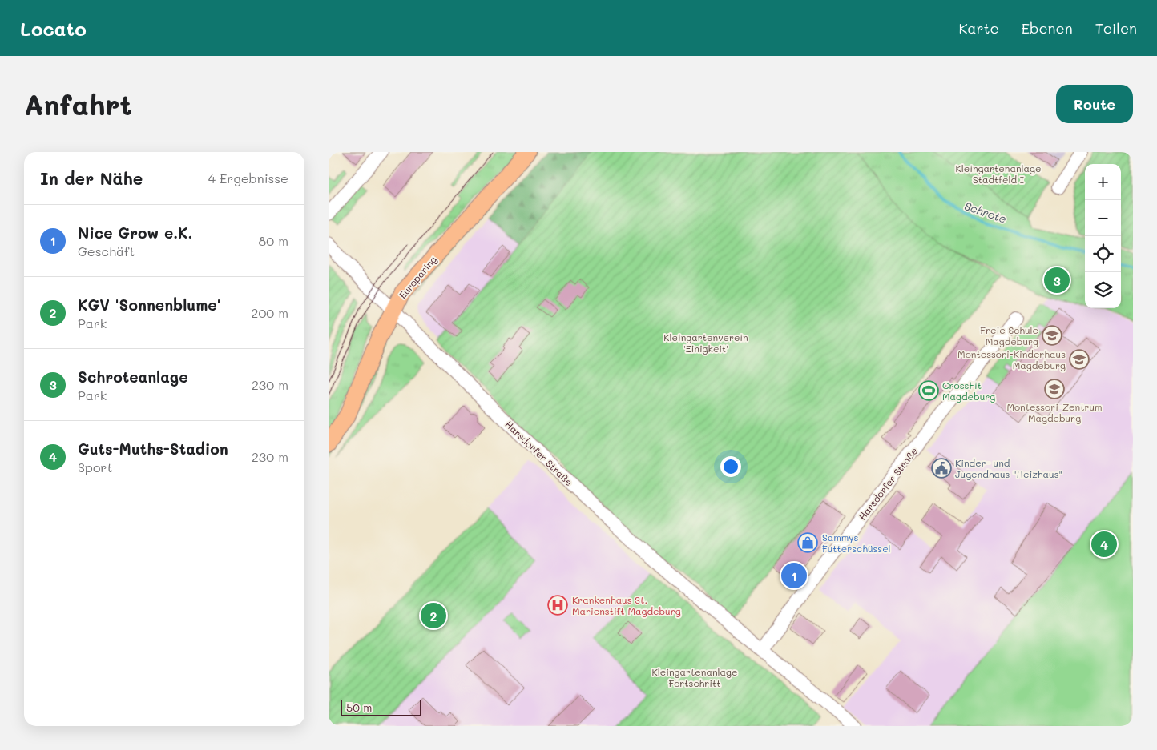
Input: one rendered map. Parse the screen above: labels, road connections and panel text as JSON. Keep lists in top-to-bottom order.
{
  "streets": {
    "main road": ["Europaring"],
    "street": ["Harsdorfer Straße"]
  },
  "crossings": [
    ["Europaring", "Harsdorfer Straße"]
  ],
  "water": ["Schrote"],
  "parks": ["Kleingartenanlage Stadtfeld I", "Kleingartenverein 'Einigkeit'", "Kleingartenanlage Fortschritt"],
  "places": {
    "school or university": ["Freie Schule Magdeburg", "Montessori-Kinderhaus Magdeburg", "Montessori-Zentrum Magdeburg"],
    "sports": ["CrossFit Magdeburg"],
    "public building": ["Kinder- und Jugendhaus \"Heizhaus\""],
    "shop": ["Sammys Futterschüssel"],
    "hospital": ["Krankenhaus St. Marienstift Magdeburg"]
  },
  "scale_bar": "50 m",
  "page": {
    "header": "Locato",
    "nav": ["Karte", "Ebenen", "Teilen"],
    "buttons": "Route",
    "title": "Anfahrt",
    "heading": ["In der Nähe", "4 Ergebnisse"],
    "map_buttons": ["+", "−"],
    "list": [
      {
        "mark": "1",
        "name": "Nice Grow e.K.",
        "note": "Geschäft",
        "value": "80 m"
      },
      {
        "mark": "2",
        "name": "KGV 'Sonnenblume'",
        "note": "Park",
        "value": "200 m"
      },
      {
        "mark": "3",
        "name": "Schroteanlage",
        "note": "Park",
        "value": "230 m"
      },
      {
        "mark": "4",
        "name": "Guts-Muths-Stadion",
        "note": "Sport",
        "value": "230 m"
      }
    ],
    "pins": [
      "3",
      "4",
      "1",
      "2"
    ],
    "scale": "50 m"
  }
}
